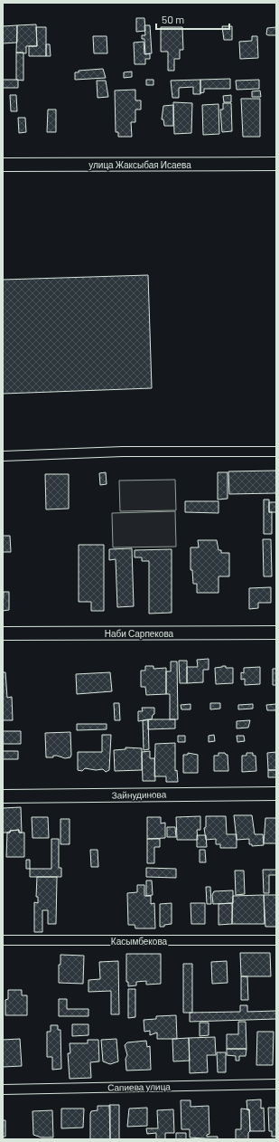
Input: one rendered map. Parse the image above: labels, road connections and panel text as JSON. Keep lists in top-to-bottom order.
{
  "streets": {
    "street": [
      "улица Жаксыбая Исаева",
      "Наби Сарпекова",
      "Зайнудинова",
      "Касымбекова",
      "Сапиева улица"
    ]
  },
  "scale_bar": "50 m"
}
